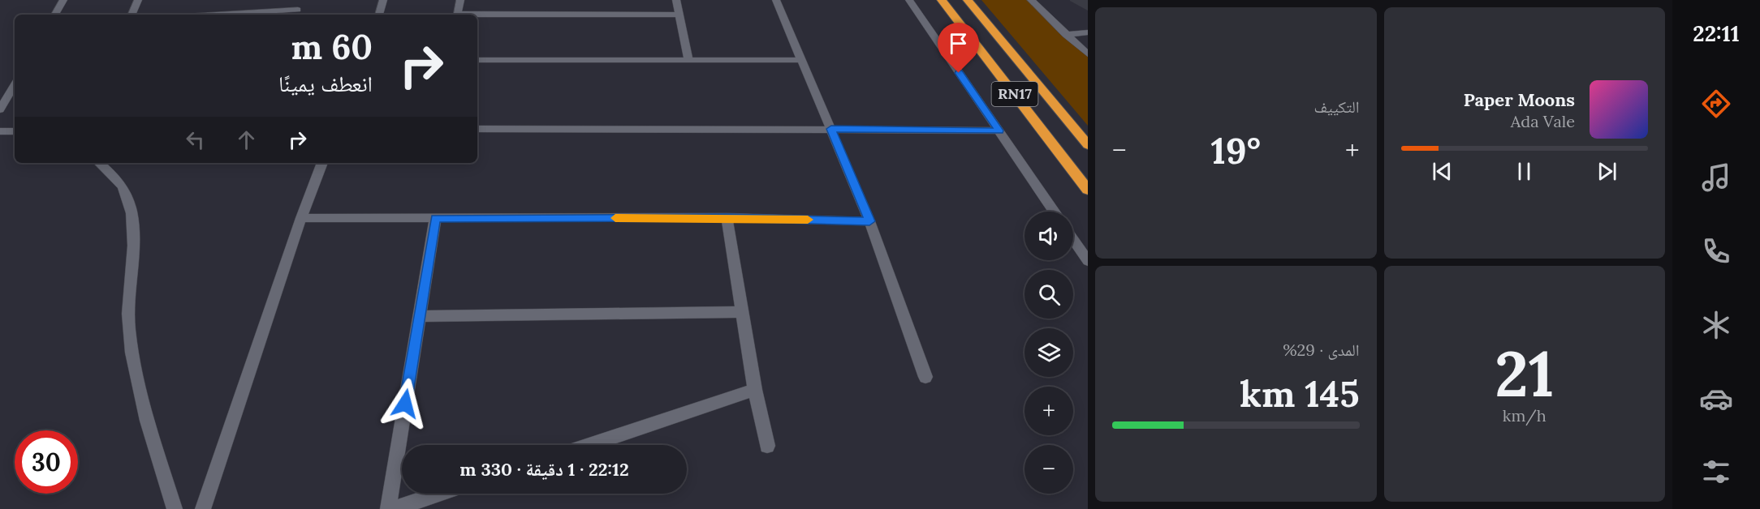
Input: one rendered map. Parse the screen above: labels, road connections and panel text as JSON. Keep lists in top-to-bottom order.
{
  "streets": {
    "highway": ["RN17"]
  },
  "page": {
    "tabs": "22:11",
    "tile": [
      "التكييف",
      ["21", "km/h"],
      ["المدى · 29%", "145 km"]
    ],
    "turn": ["60 m", "انعطف يمينًا"],
    "song": ["Paper Moons", "Ada Vale"],
    "heat": ["−", "19°", "+"],
    "map_buttons": ["+", "−"],
    "limit": "30",
    "trip": "22:12 · 1 دقيقة · 330 m"
  }
}
